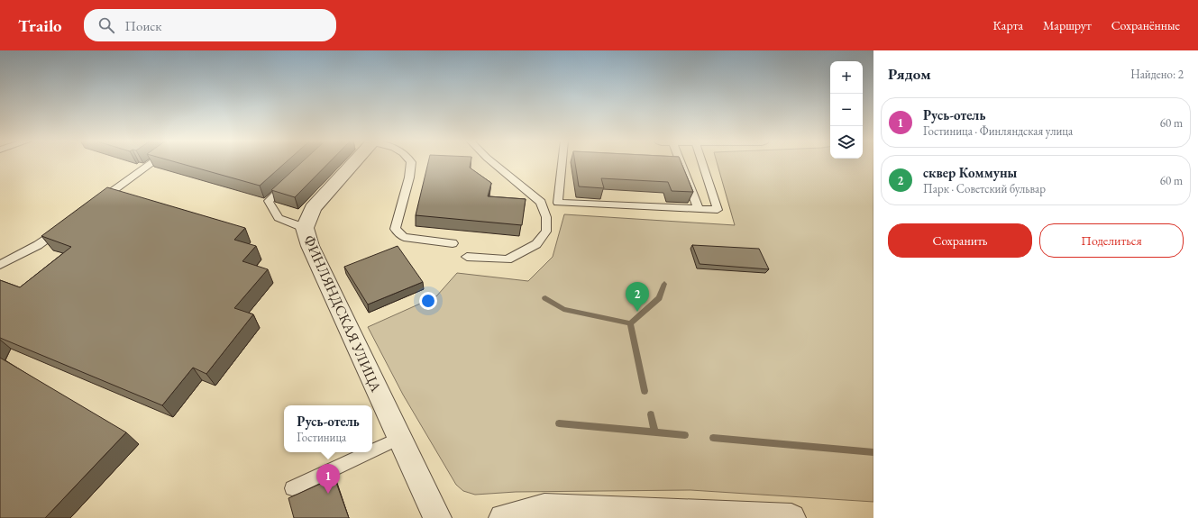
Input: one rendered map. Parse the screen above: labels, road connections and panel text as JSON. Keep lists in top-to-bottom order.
{
  "streets": {
    "street": ["ФИНЛЯНДСКАЯ УЛИЦА"]
  },
  "page": {
    "header": "Trailo",
    "search": "Поиск",
    "nav": ["Карта", "Маршрут", "Сохранённые"],
    "heading": ["Рядом", "Найдено: 2"],
    "map_buttons": ["+", "−"],
    "list": [
      {
        "mark": "1",
        "name": "Русь-отель",
        "note": "Гостиница · Финляндская улица",
        "value": "60 m"
      },
      {
        "mark": "2",
        "name": "сквер Коммуны",
        "note": "Парк · Советский бульвар",
        "value": "60 m"
      }
    ],
    "buttons": ["Сохранить", "Поделиться"],
    "pins": ["2", "1"],
    "popup": ["Русь-отель", "Гостиница"]
  }
}
